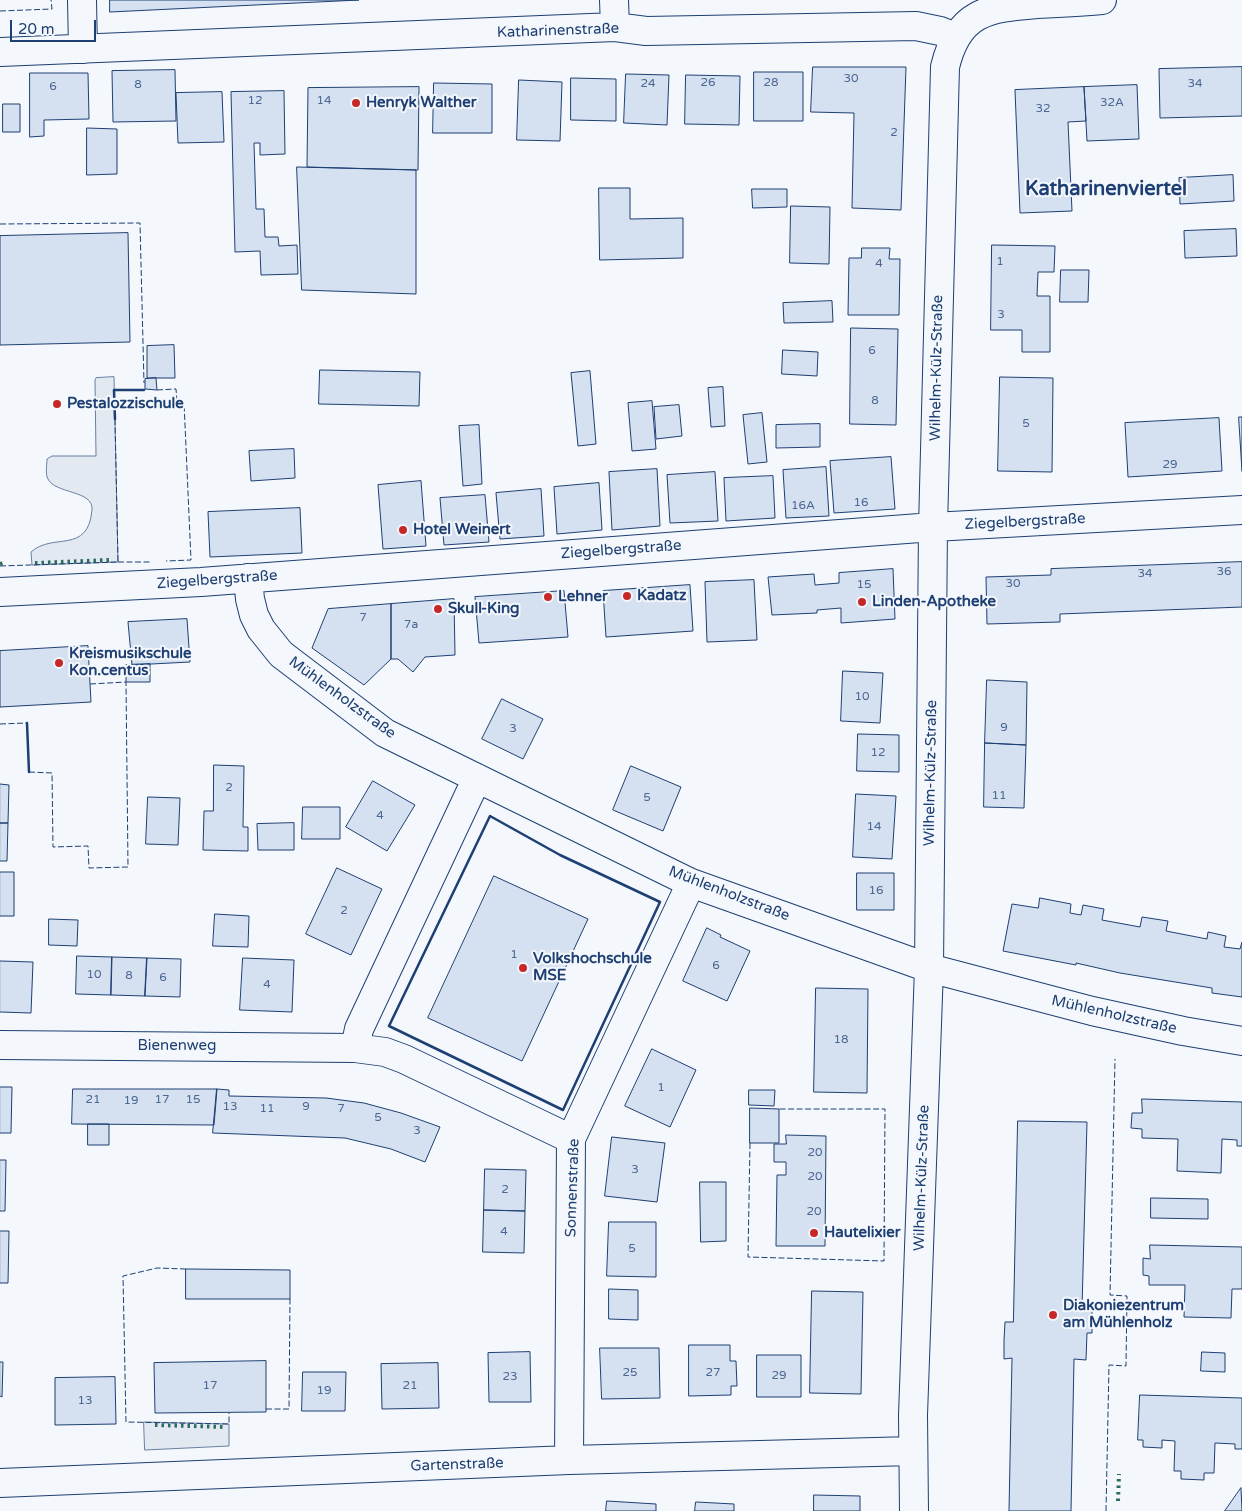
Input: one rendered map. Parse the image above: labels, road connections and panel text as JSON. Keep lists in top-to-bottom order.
{
  "streets": {
    "street": [
      "Katharinenstraße",
      "Wilhelm-Külz-Straße",
      "Ziegelbergstraße",
      "Mühlenholzstraße",
      "Bienenweg",
      "Sonnenstraße",
      "Gartenstraße"
    ]
  },
  "crossings": [
    ["Katharinenstraße", "Wilhelm-Külz-Straße"],
    ["Wilhelm-Külz-Straße", "Ziegelbergstraße"],
    ["Wilhelm-Külz-Straße", "Mühlenholzstraße"],
    ["Wilhelm-Külz-Straße", "Gartenstraße"],
    ["Ziegelbergstraße", "Mühlenholzstraße"],
    ["Mühlenholzstraße", "Sonnenstraße"],
    ["Bienenweg", "Sonnenstraße"],
    ["Sonnenstraße", "Gartenstraße"]
  ],
  "districts": ["Katharinenviertel"],
  "places": [
    "Henryk Walther",
    "Pestalozzischule",
    "Hotel Weinert",
    "Kadatz",
    "Lehner",
    "Linden-Apotheke",
    "Skull-King",
    "Kreismusikschule Kon.centus",
    "Volkshochschule MSE",
    "Hautelixier",
    "Diakoniezentrum am Mühlenholz"
  ],
  "house_numbers": [
    "30",
    "26",
    "28",
    "24",
    "34",
    "8",
    "6",
    "12",
    "14",
    "32A",
    "32",
    "2",
    "1",
    "4",
    "3",
    "6",
    "8",
    "5",
    "29",
    "16",
    "16A",
    "36",
    "34",
    "30",
    "15",
    "7",
    "7a",
    "10",
    "9",
    "3",
    "12",
    "2",
    "11",
    "5",
    "4",
    "14",
    "16",
    "2",
    "1",
    "6",
    "10",
    "8",
    "6",
    "4",
    "18",
    "1",
    "21",
    "17",
    "15",
    "19",
    "13",
    "9",
    "11",
    "7",
    "5",
    "3",
    "20",
    "3",
    "20",
    "2",
    "20",
    "4",
    "5",
    "25",
    "27",
    "29",
    "23",
    "17",
    "21",
    "19",
    "13"
  ],
  "scale_bar": "20 m"
}
